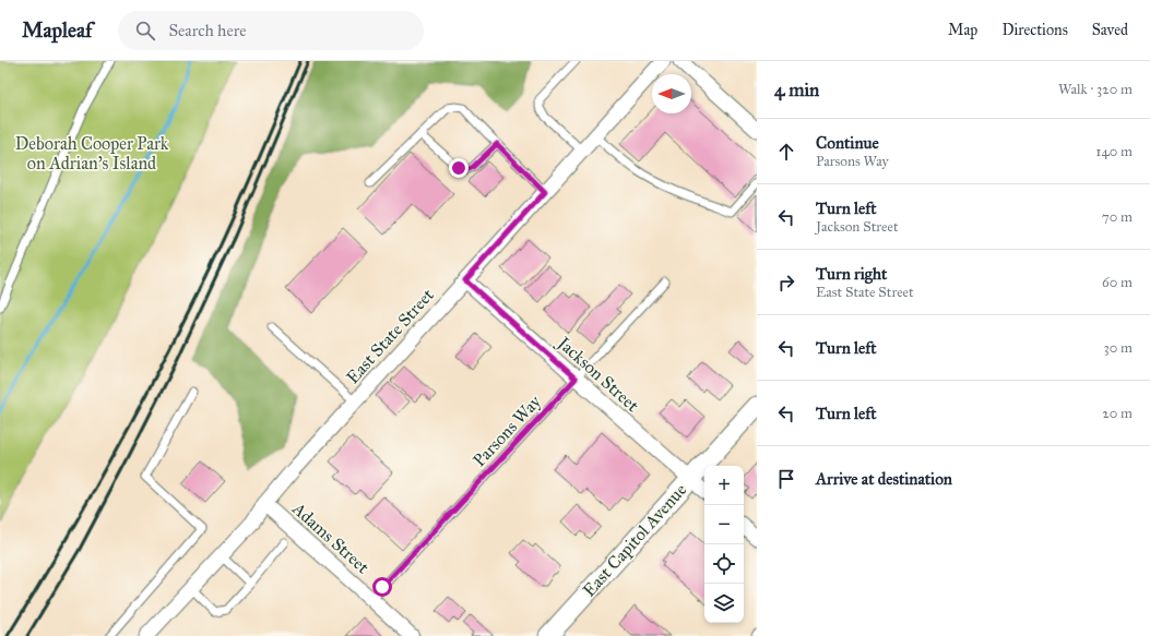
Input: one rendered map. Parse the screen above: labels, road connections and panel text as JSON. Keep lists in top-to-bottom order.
{
  "streets": {
    "street": [
      "East State Street",
      "Jackson Street",
      "Adams Street",
      "East Capitol Avenue"
    ],
    "lane": ["Parsons Way"]
  },
  "crossings": [
    ["East State Street", "Jackson Street"],
    ["East State Street", "Adams Street"],
    ["Jackson Street", "Parsons Way"],
    ["Jackson Street", "East Capitol Avenue"],
    ["Parsons Way", "Adams Street"]
  ],
  "parks": ["Deborah Cooper Park on Adrian's Island"],
  "north": "left",
  "page": {
    "header": "Mapleaf",
    "search": "Search here",
    "nav": ["Map", "Directions", "Saved"],
    "heading": ["4 min", "Walk · 320 m"],
    "list": [
      ["Continue", "Parsons Way", "140 m"],
      ["Turn left", "Jackson Street", "70 m"],
      ["Turn right", "East State Street", "60 m"],
      ["Turn left", "30 m"],
      ["Turn left", "20 m"],
      "Arrive at destination"
    ],
    "map_buttons": ["+", "−"]
  }
}
